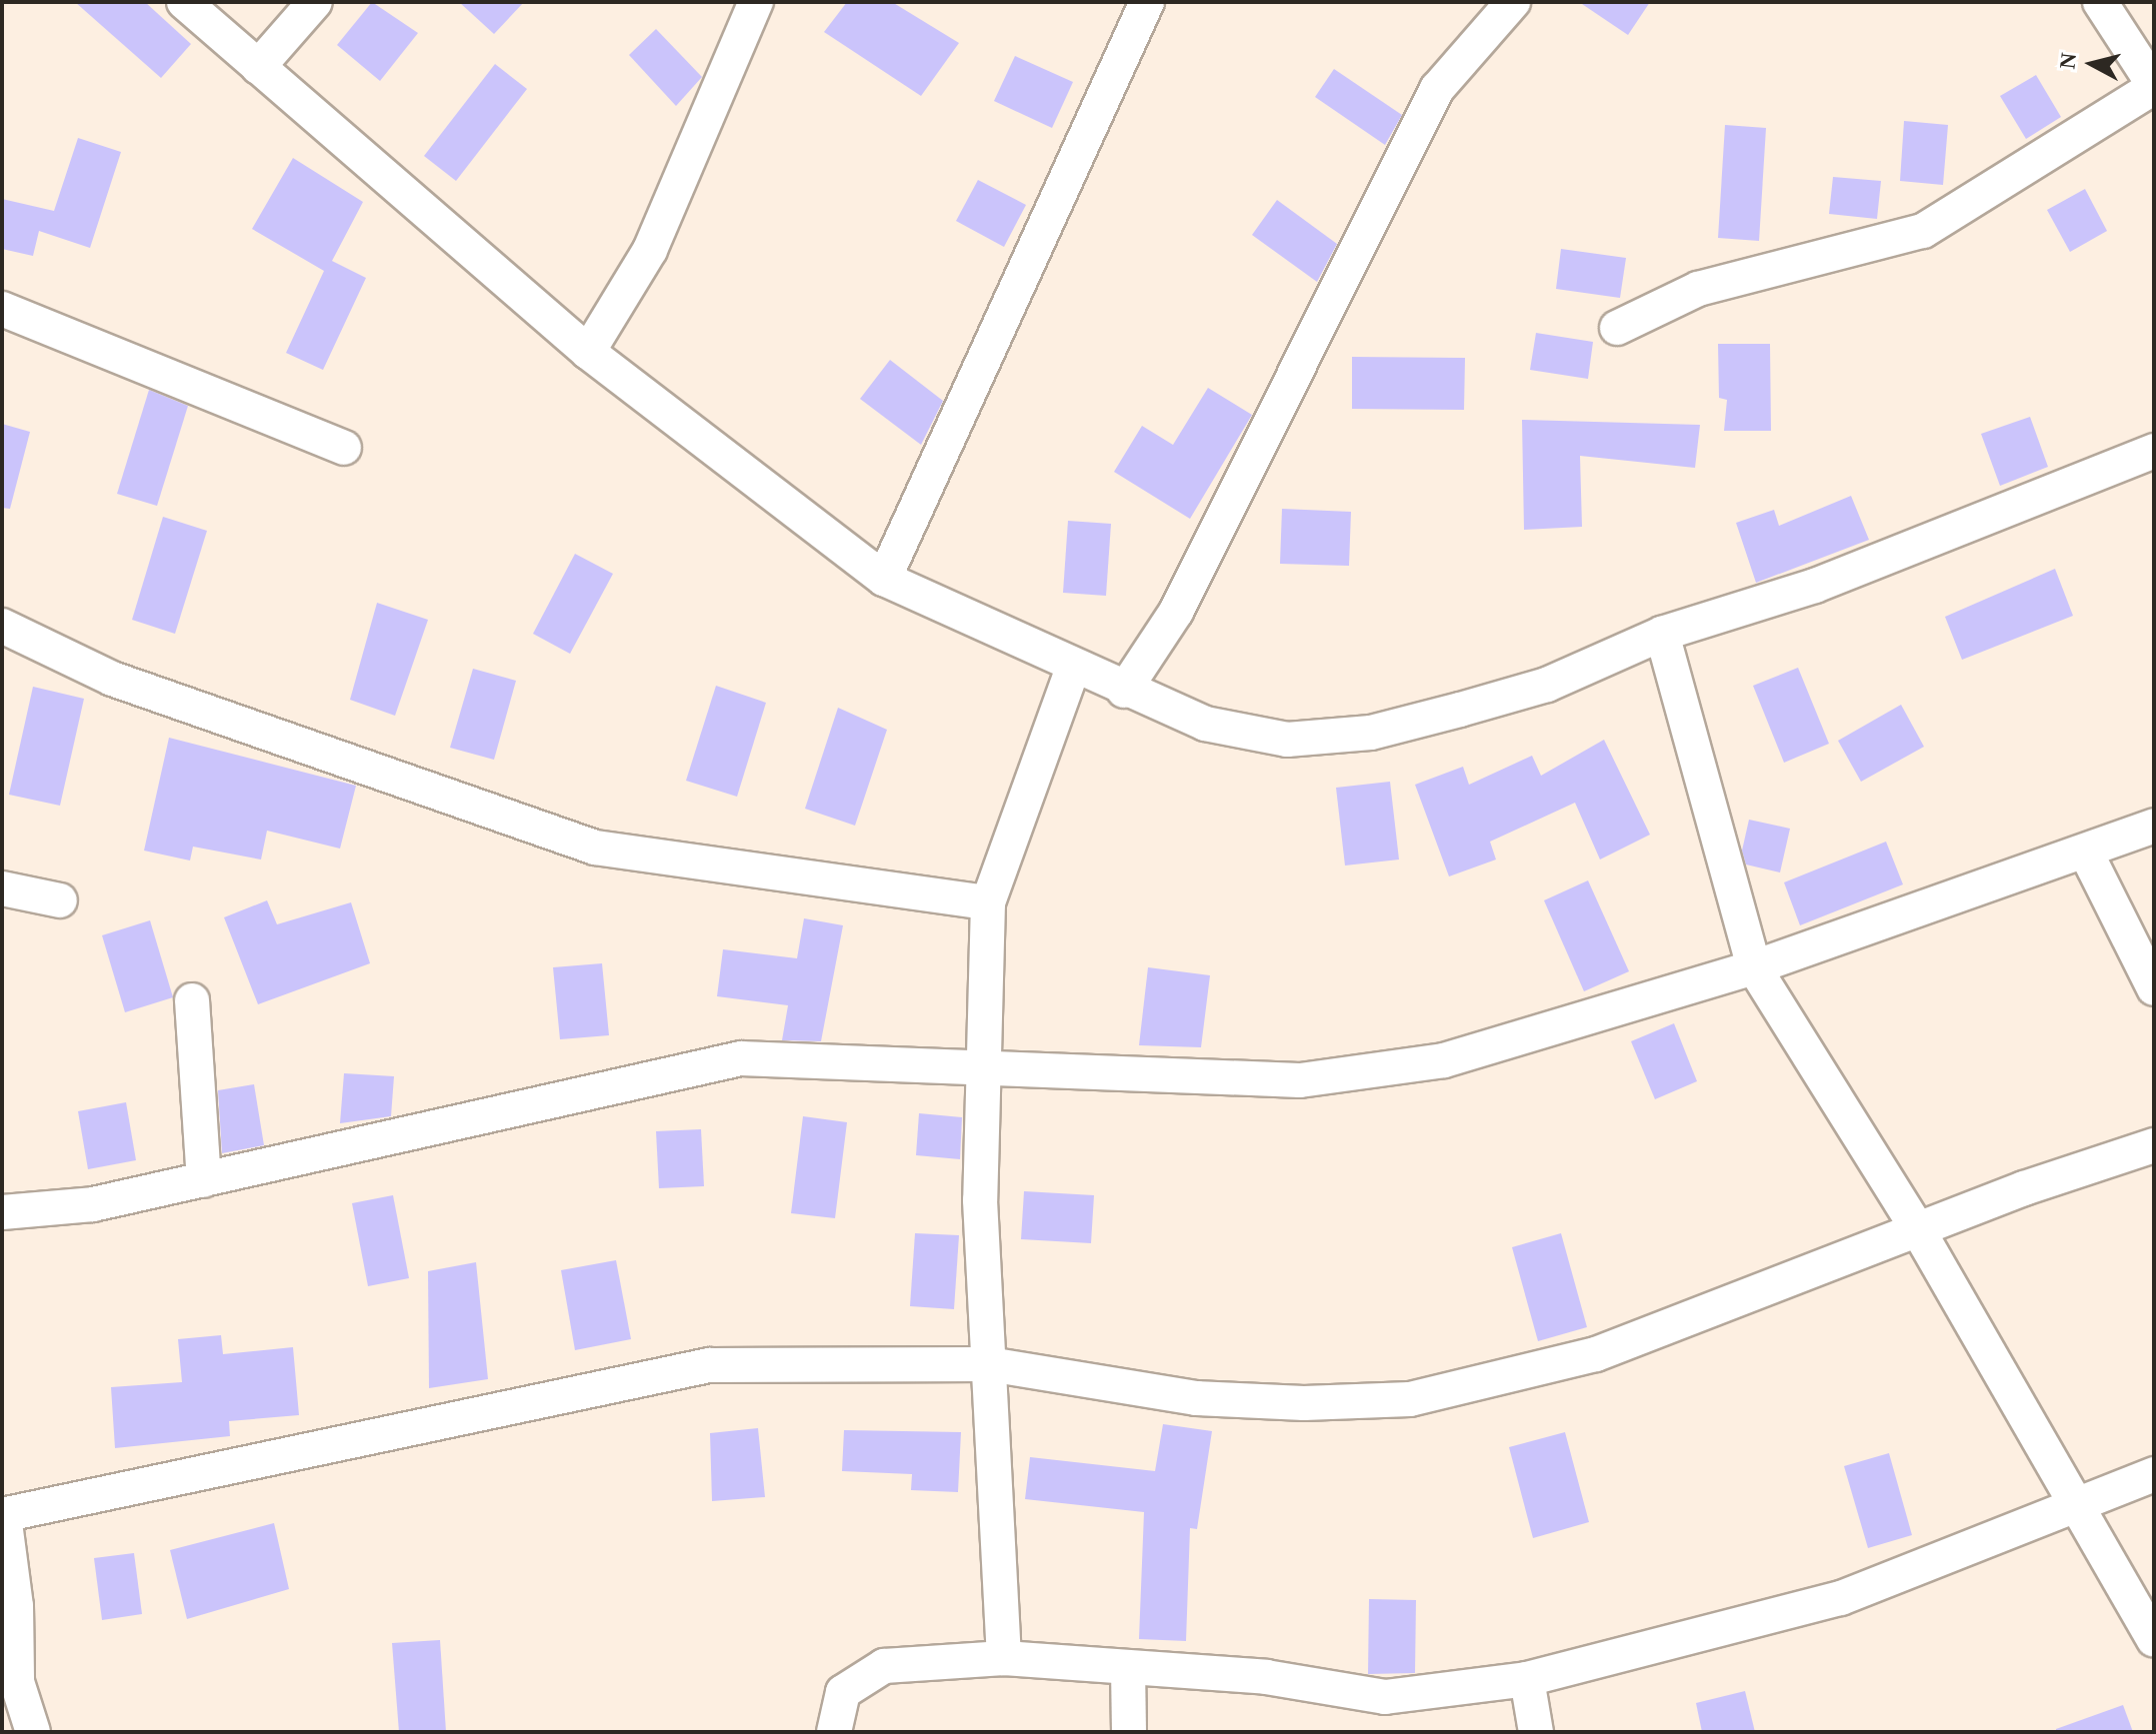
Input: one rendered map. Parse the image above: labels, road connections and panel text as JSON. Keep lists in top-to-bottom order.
{
  "north": "left"
}
